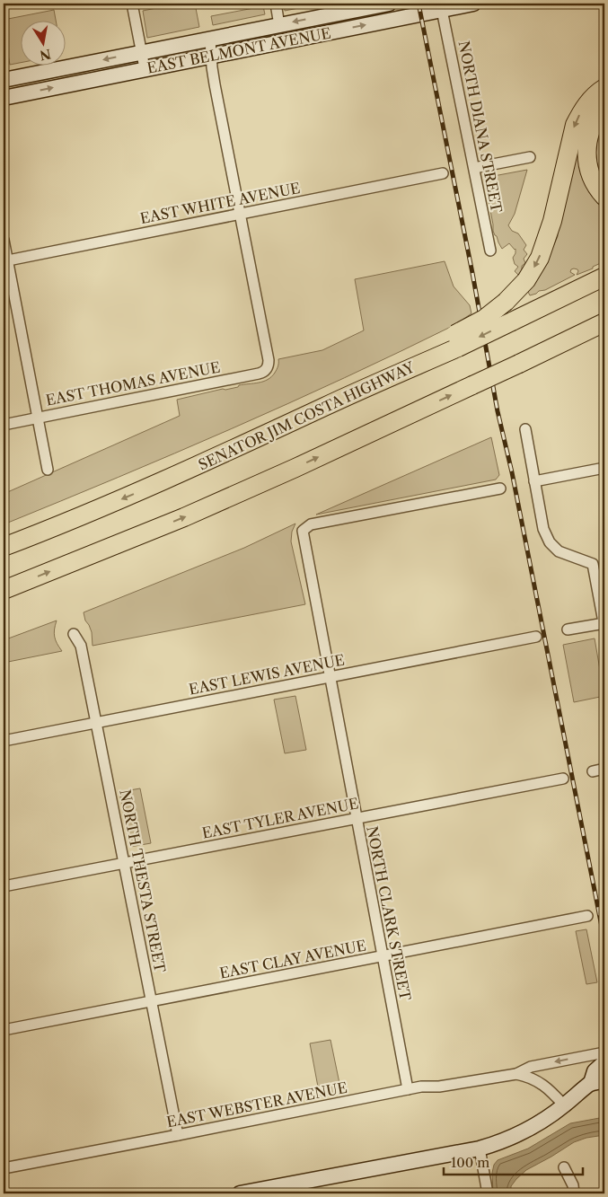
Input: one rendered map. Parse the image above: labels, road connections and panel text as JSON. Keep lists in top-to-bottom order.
{
  "streets": {
    "highway": ["SENATOR JIM COSTA HIGHWAY"],
    "main road": ["EAST BELMONT AVENUE"],
    "street": [
      "NORTH DIANA STREET",
      "EAST WHITE AVENUE",
      "EAST THOMAS AVENUE",
      "EAST LEWIS AVENUE",
      "EAST TYLER AVENUE",
      "NORTH THESTA STREET",
      "NORTH CLARK STREET",
      "EAST CLAY AVENUE",
      "EAST WEBSTER AVENUE"
    ]
  },
  "crossings": [
    ["EAST BELMONT AVENUE", "NORTH DIANA STREET"],
    ["EAST WHITE AVENUE", "EAST THOMAS AVENUE"],
    ["EAST LEWIS AVENUE", "NORTH THESTA STREET"],
    ["EAST LEWIS AVENUE", "NORTH CLARK STREET"],
    ["EAST TYLER AVENUE", "NORTH THESTA STREET"],
    ["EAST TYLER AVENUE", "NORTH CLARK STREET"],
    ["NORTH THESTA STREET", "EAST CLAY AVENUE"],
    ["NORTH THESTA STREET", "EAST WEBSTER AVENUE"],
    ["NORTH CLARK STREET", "EAST CLAY AVENUE"],
    ["NORTH CLARK STREET", "EAST WEBSTER AVENUE"]
  ],
  "scale_bar": "100 m",
  "north": "bottom"
}
